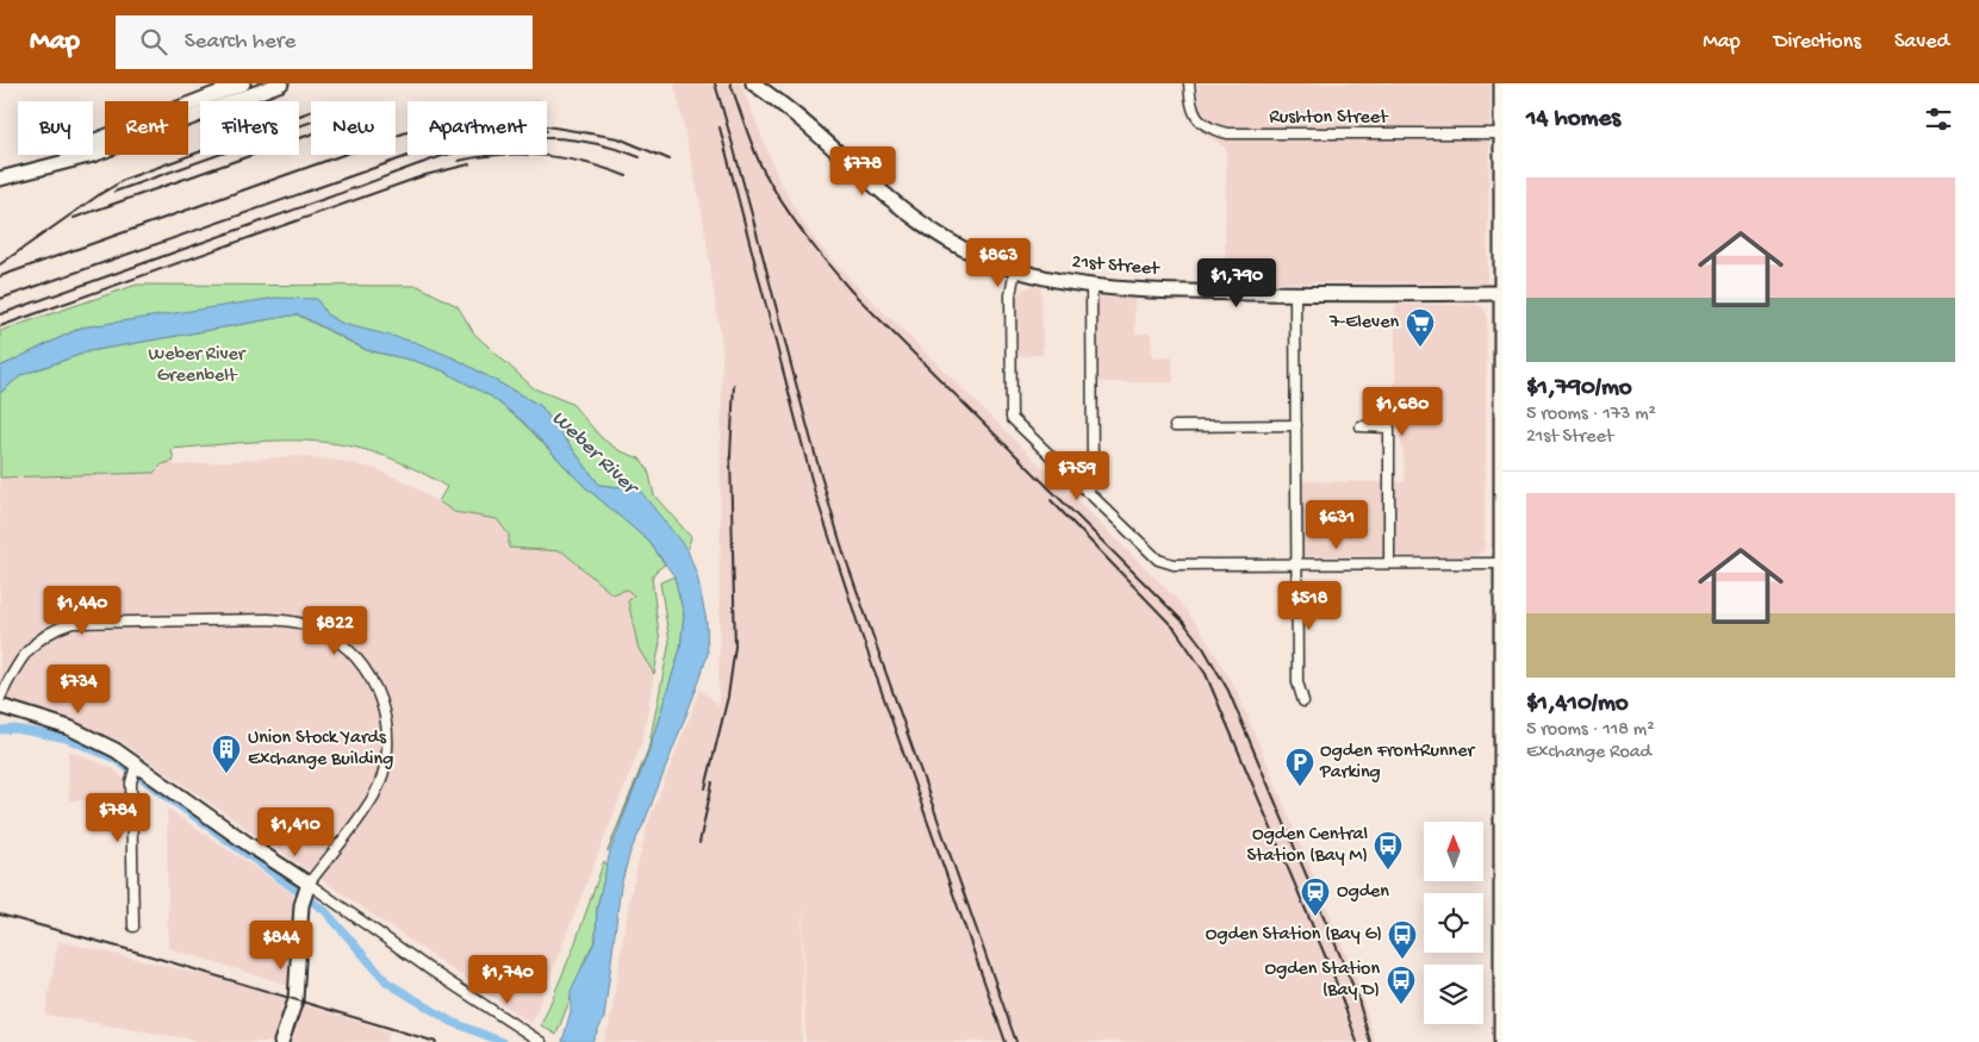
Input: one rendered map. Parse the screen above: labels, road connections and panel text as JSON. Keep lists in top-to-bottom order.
{
  "streets": {
    "main road": ["21st Street"],
    "street": ["Rushton Street"]
  },
  "water": ["Weber River"],
  "parks": ["Weber River Greenbelt"],
  "places": {
    "supermarket": ["7-Eleven"],
    "building": ["Union Stock Yards Exchange Building"],
    "parking": ["Ogden FrontRunner Parking"],
    "bus stop": ["Ogden Central Station (Bay M)", "Ogden Station (Bay G)", "Ogden Station (Bay D)"],
    "station": ["Ogden"]
  },
  "north": "top",
  "page": {
    "header": "Map",
    "search": "Search here",
    "nav": ["Map", "Directions", "Saved"],
    "heading": "14 homes",
    "chip": [
      "Buy",
      "Rent",
      "Filters",
      "New",
      "Apartment"
    ],
    "price": [
      "$778",
      "$863",
      "$1,790",
      "$1,680",
      "$759",
      "$631",
      "$518",
      "$1,440",
      "$822",
      "$734",
      "$784",
      "$1,410",
      "$844",
      "$1,740"
    ],
    "list": [
      {
        "name": "$1,790/mo",
        "note": "5 rooms · 173 m² · 21st Street"
      },
      {
        "name": "$1,410/mo",
        "note": "5 rooms · 118 m² · Exchange Road"
      }
    ]
  }
}
